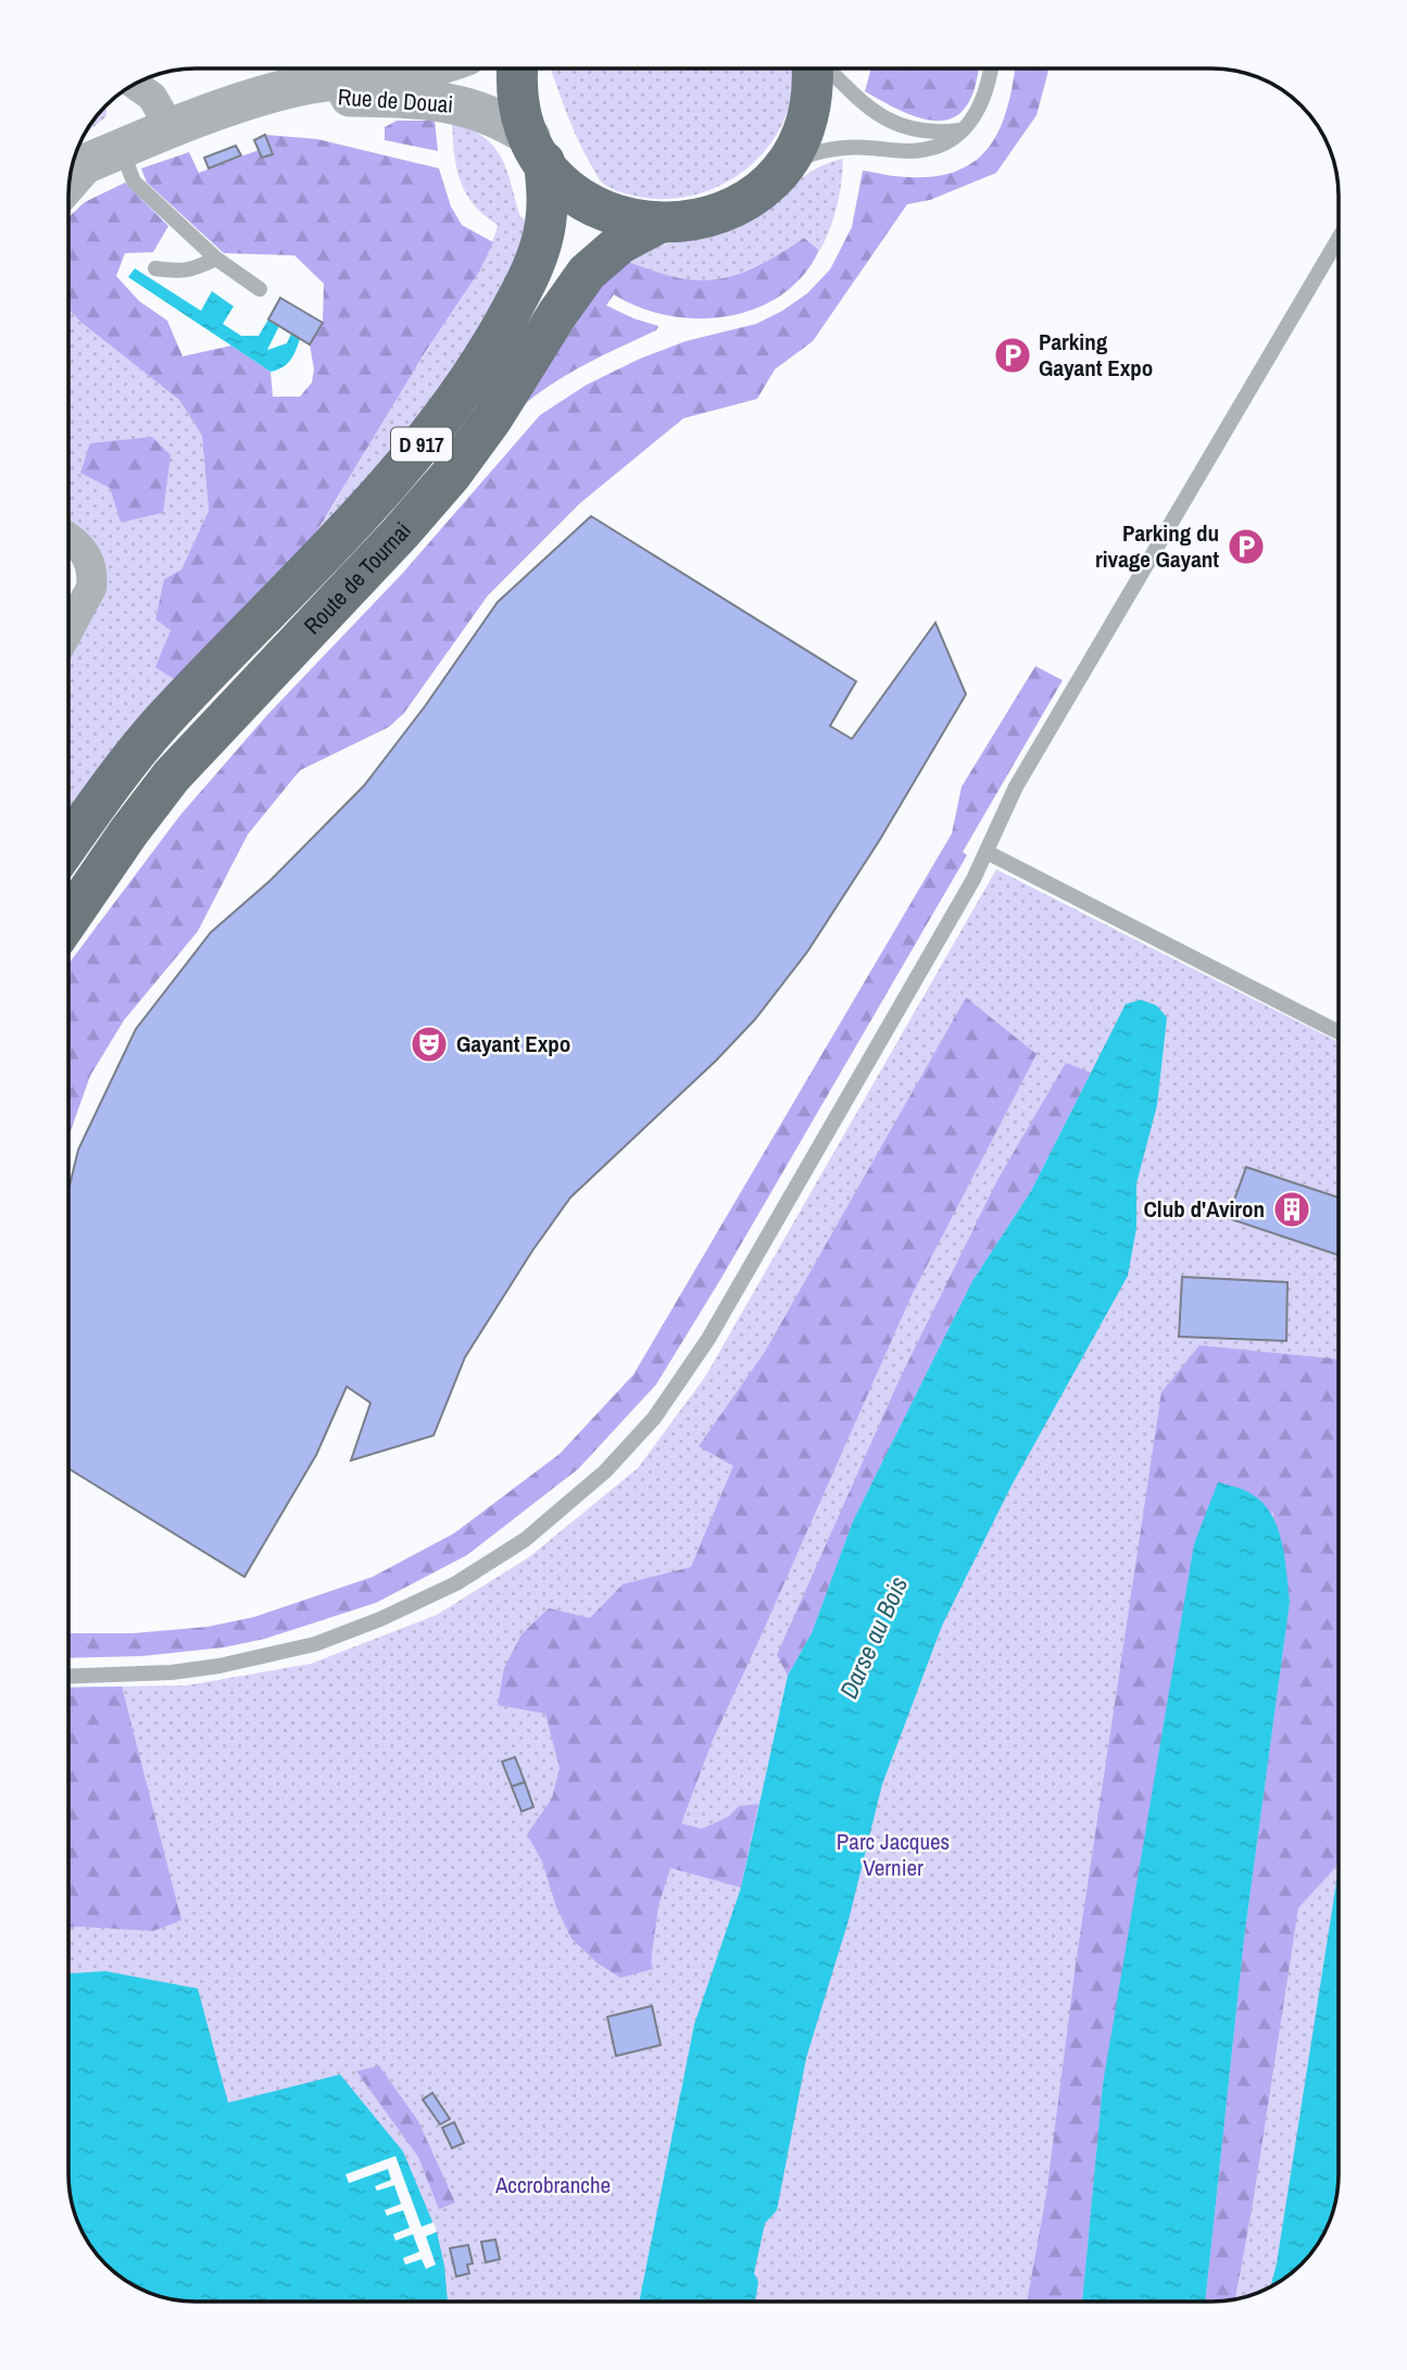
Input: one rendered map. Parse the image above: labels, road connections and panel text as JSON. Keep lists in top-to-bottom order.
{
  "streets": {
    "main road": ["D 917", "Route de Tournai"],
    "street": ["Rue de Douai"]
  },
  "crossings": [
    ["Rue de Douai", "Route de Tournai"]
  ],
  "water": ["Darse au Bois"],
  "parks": ["Parc Jacques Vernier", "Accrobranche"],
  "places": {
    "parking": ["Parking Gayant Expo", "Parking du rivage Gayant"],
    "theatre": ["Gayant Expo"],
    "building": ["Club d'Aviron"]
  }
}
